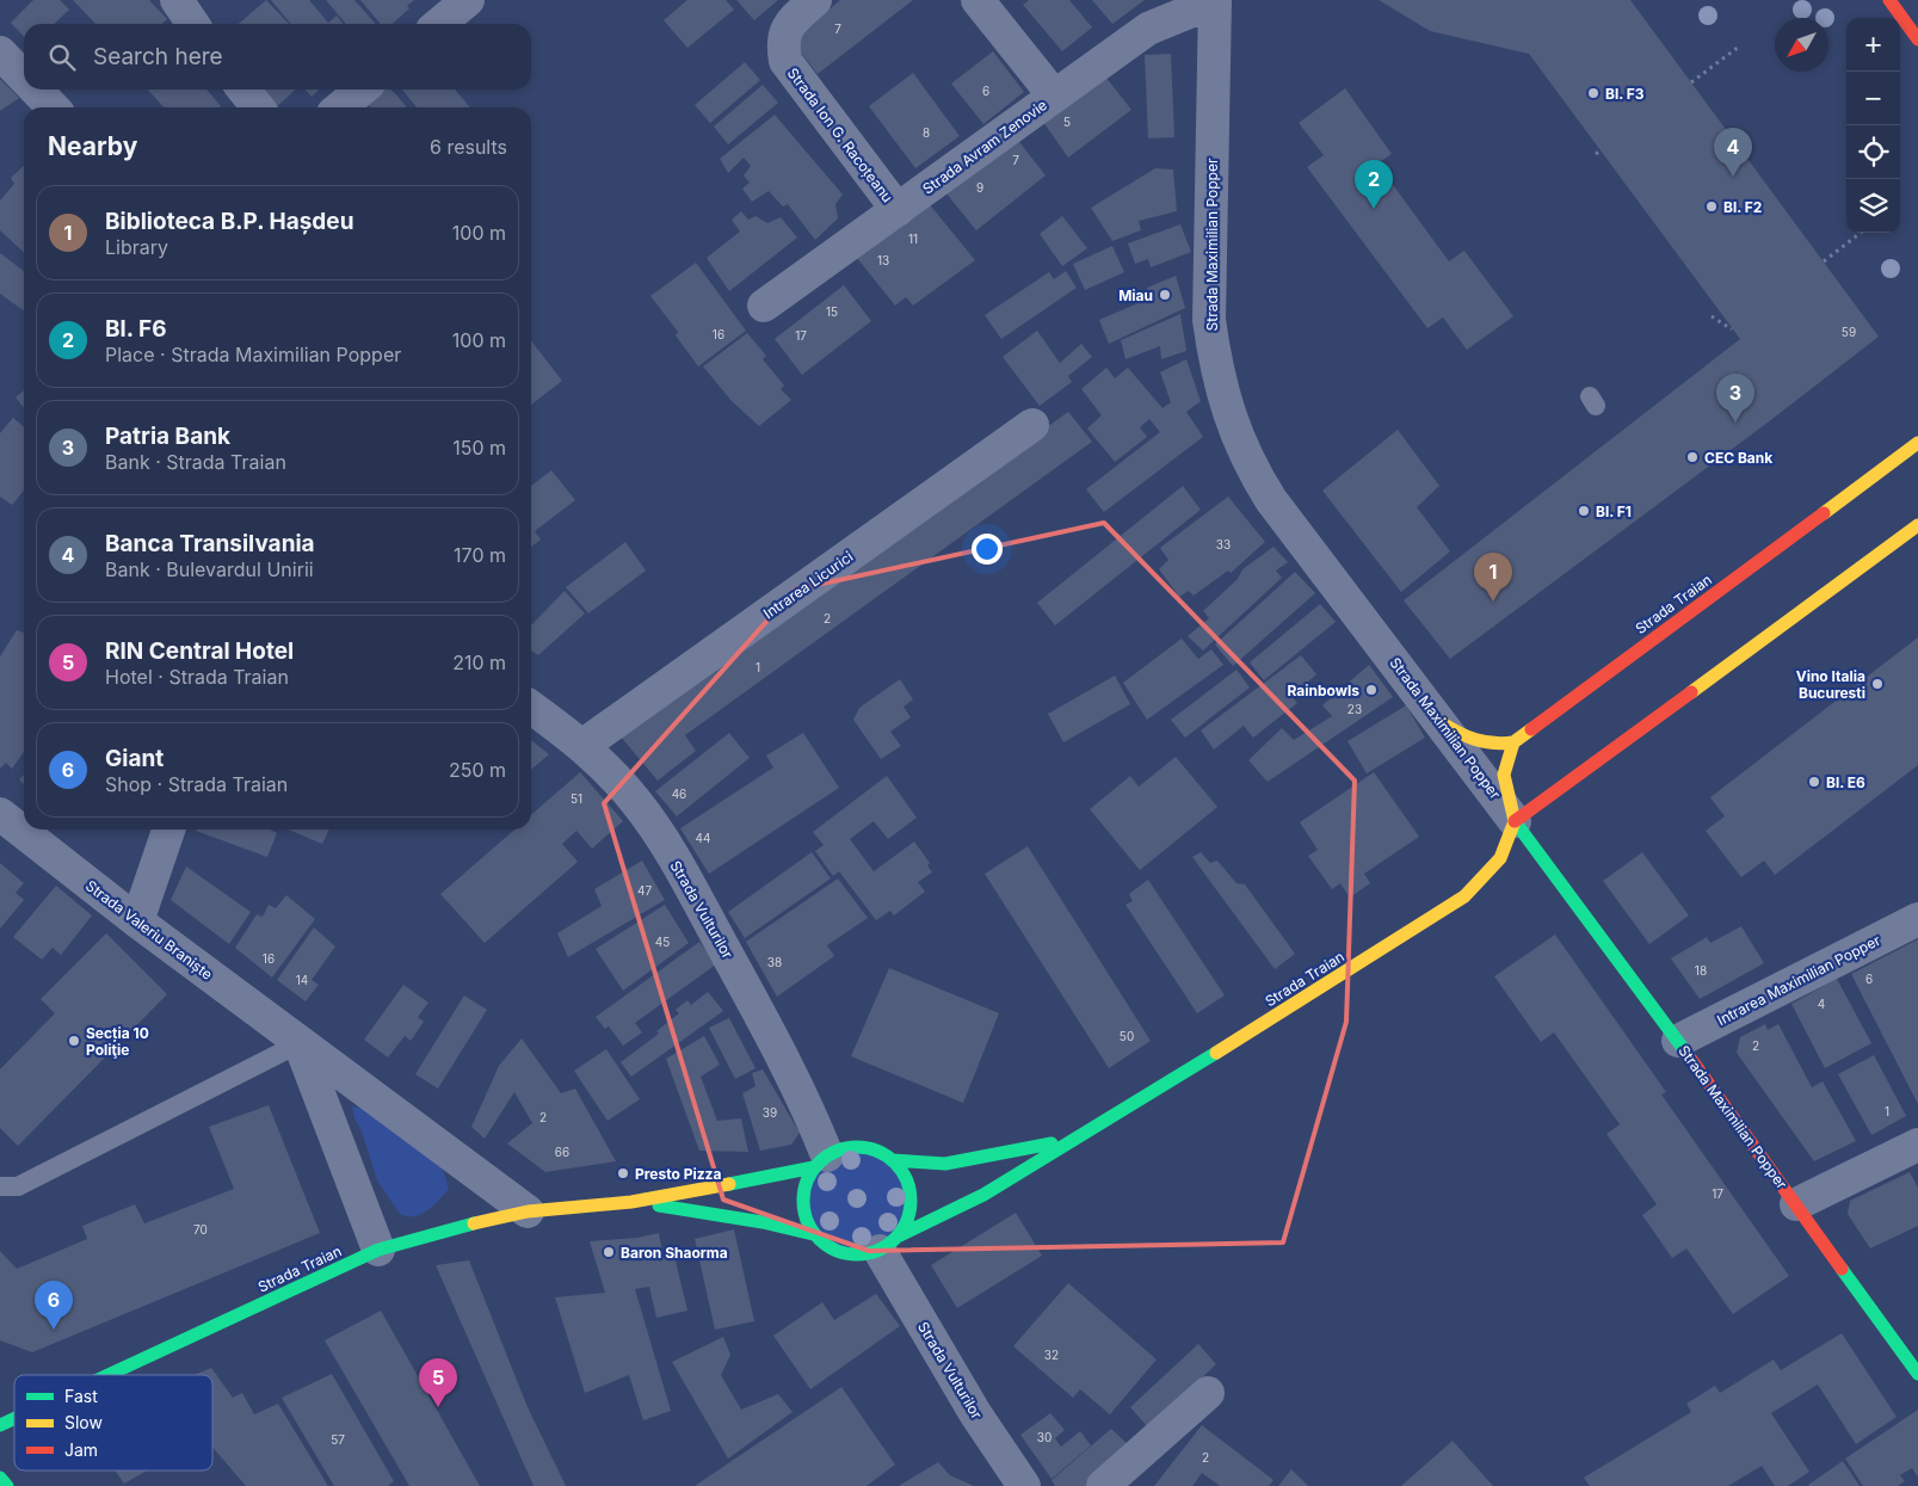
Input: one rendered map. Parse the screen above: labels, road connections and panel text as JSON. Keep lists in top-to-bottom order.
{
  "streets": {
    "street": [
      "Strada Ion G. Racoțeanu",
      "Strada Avram Zenovie",
      "Strada Maximilian Popper",
      "Intrarea Licurici",
      "Strada Traian",
      "Strada Vulturilor",
      "Strada Valeriu Braniște",
      "Intrarea Maximilian Popper"
    ]
  },
  "crossings": [
    ["Strada Ion G. Racoțeanu", "Strada Avram Zenovie"],
    ["Strada Avram Zenovie", "Strada Maximilian Popper"],
    ["Strada Maximilian Popper", "Strada Traian"],
    ["Strada Maximilian Popper", "Intrarea Maximilian Popper"],
    ["Intrarea Licurici", "Strada Vulturilor"],
    ["Strada Traian", "Strada Vulturilor"],
    ["Strada Traian", "Strada Valeriu Braniște"]
  ],
  "places": [
    "Bl. F3",
    "Bl. F2",
    "Miau",
    "CEC Bank",
    "Bl. F1",
    "Vino Italia Bucuresti",
    "Rainbowls",
    "Bl. E6",
    "Secția 10 Poliţie",
    "Presto Pizza",
    "Baron Shaorma"
  ],
  "house_numbers": [
    "7",
    "6",
    "5",
    "8",
    "7",
    "9",
    "11",
    "13",
    "15",
    "59",
    "16",
    "17",
    "33",
    "2",
    "1",
    "23",
    "46",
    "51",
    "44",
    "47",
    "45",
    "16",
    "38",
    "18",
    "6",
    "14",
    "4",
    "50",
    "2",
    "1",
    "39",
    "2",
    "66",
    "17",
    "70",
    "32",
    "30",
    "57",
    "2"
  ],
  "legend": ["Fast", "Slow", "Jam"],
  "north": "bottom left",
  "page": {
    "map_buttons": ["+", "−"],
    "search": "Search here",
    "heading": ["Nearby", "6 results"],
    "pins": [
      "4",
      "2",
      "3",
      "1",
      "6",
      "5"
    ],
    "list": [
      {
        "mark": "1",
        "name": "Biblioteca B.P. Hașdeu",
        "note": "Library",
        "value": "100 m"
      },
      {
        "mark": "2",
        "name": "Bl. F6",
        "note": "Place · Strada Maximilian Popper",
        "value": "100 m"
      },
      {
        "mark": "3",
        "name": "Patria Bank",
        "note": "Bank · Strada Traian",
        "value": "150 m"
      },
      {
        "mark": "4",
        "name": "Banca Transilvania",
        "note": "Bank · Bulevardul Unirii",
        "value": "170 m"
      },
      {
        "mark": "5",
        "name": "RIN Central Hotel",
        "note": "Hotel · Strada Traian",
        "value": "210 m"
      },
      {
        "mark": "6",
        "name": "Giant",
        "note": "Shop · Strada Traian",
        "value": "250 m"
      }
    ]
  }
}
